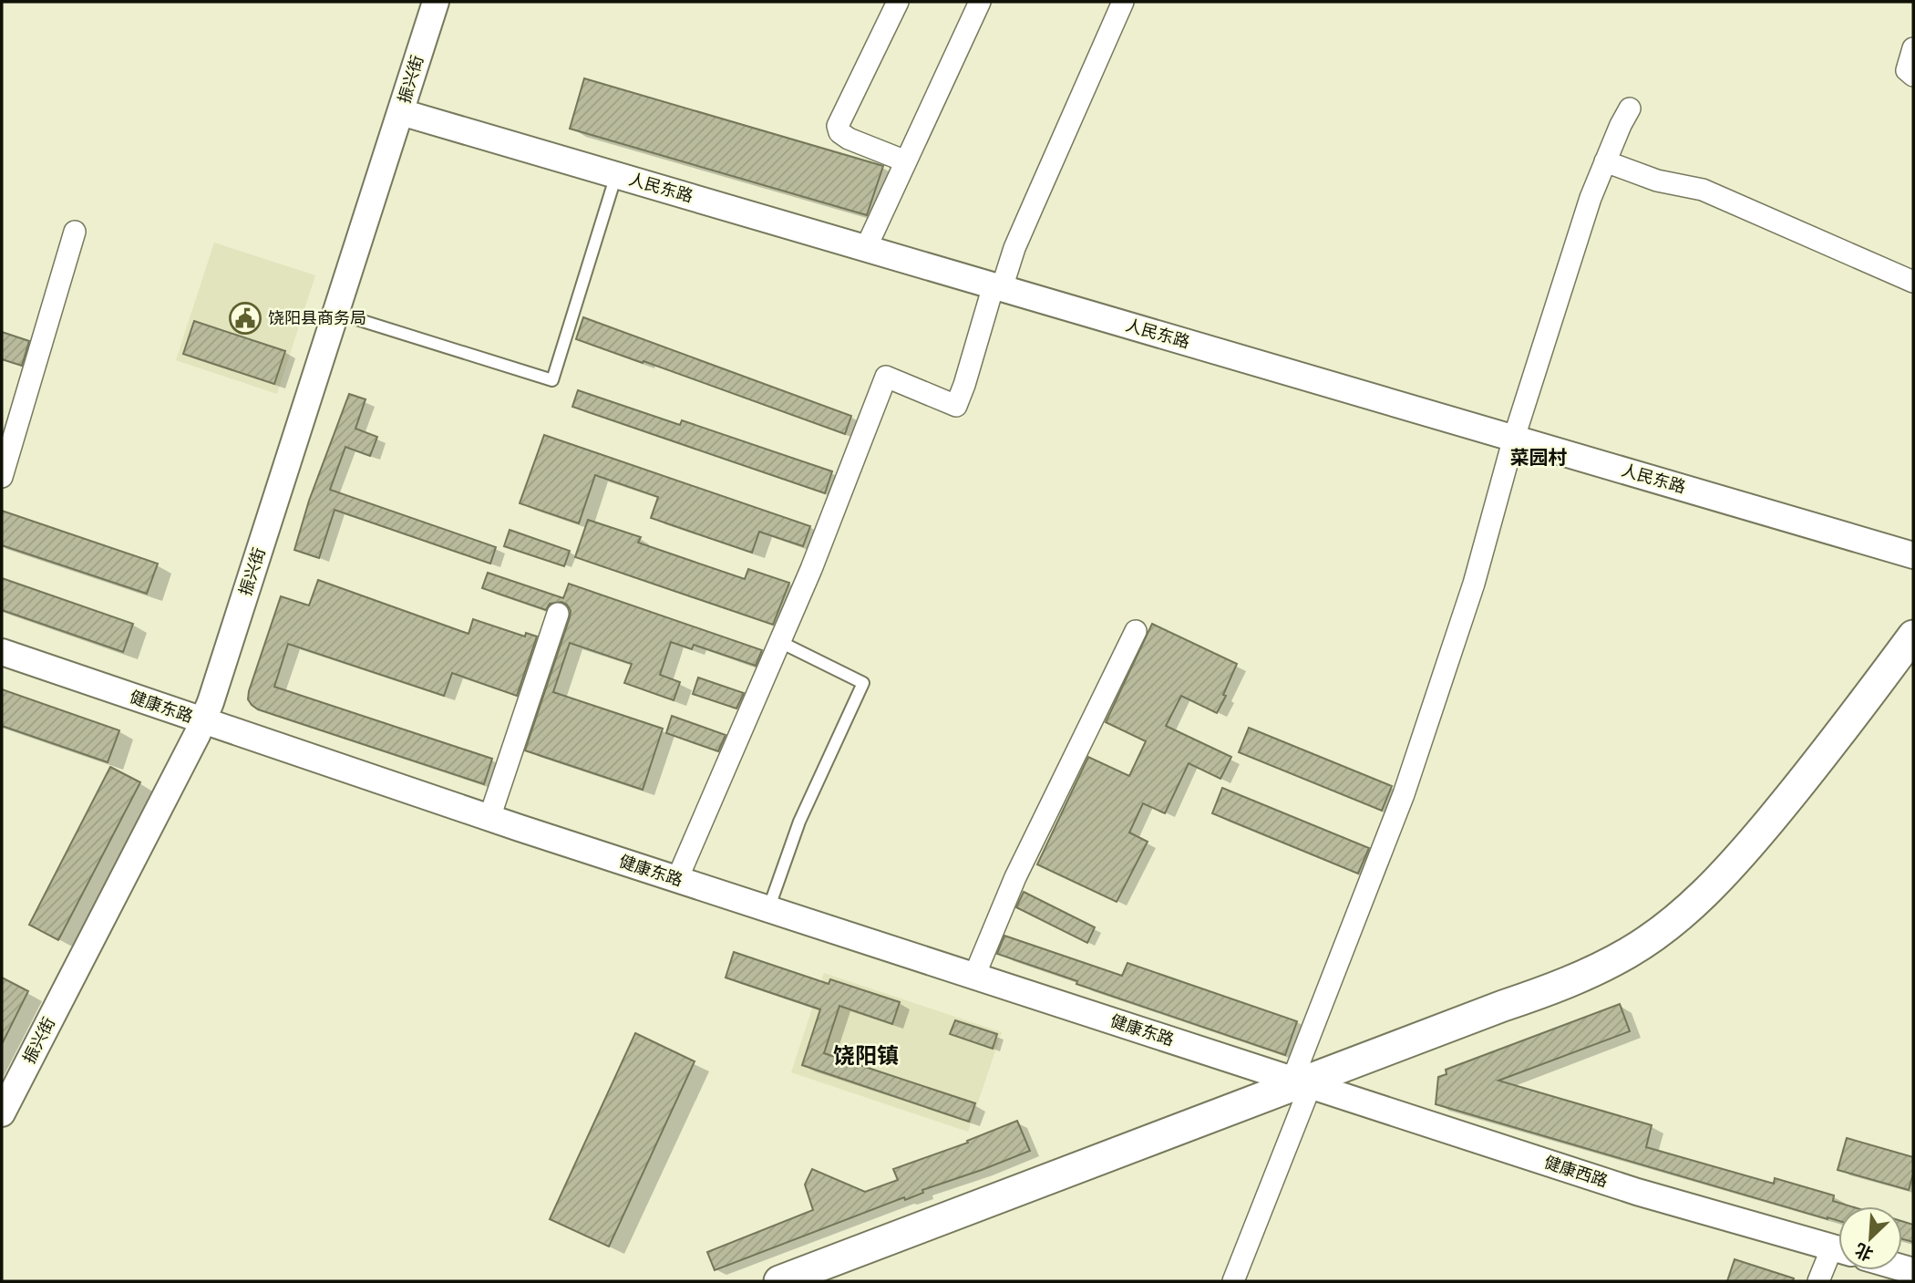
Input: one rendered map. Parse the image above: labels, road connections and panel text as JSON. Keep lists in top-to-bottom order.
{
  "streets": {
    "street": [
      "振兴街",
      "人民东路",
      "健康东路",
      "健康西路"
    ]
  },
  "crossings": [
    ["振兴街", "人民东路"],
    ["振兴街", "健康东路"],
    ["健康东路", "健康西路"]
  ],
  "districts": ["菜园村", "饶阳镇"],
  "places": {
    "public building": ["饶阳县商务局"]
  },
  "north": "bottom left"
}
